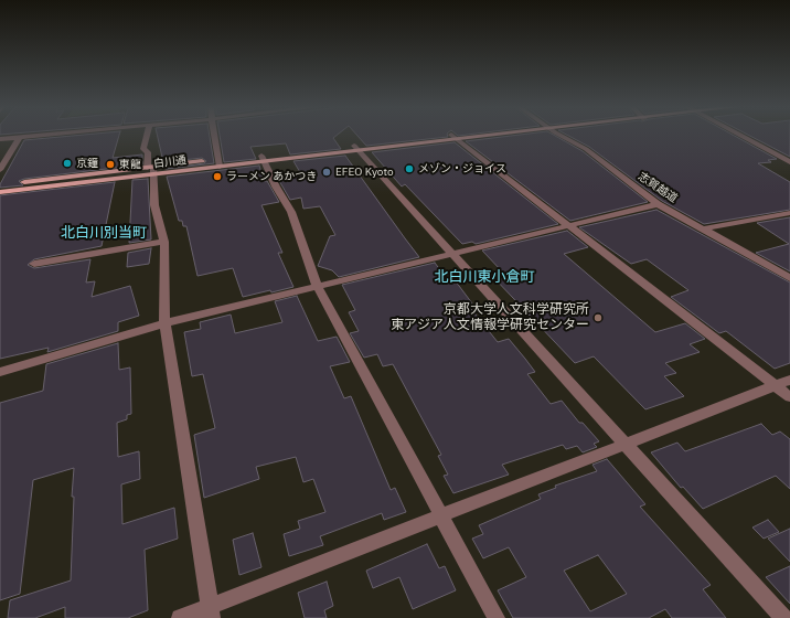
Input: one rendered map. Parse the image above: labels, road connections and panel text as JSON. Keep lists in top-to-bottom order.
{
  "streets": {
    "main road": ["白川通"],
    "street": ["志賀越道"]
  },
  "districts": ["北白川別当町", "北白川東小倉町"],
  "places": [
    "京鐘",
    "東龍",
    "メゾン・ジョイス",
    "EFEO Kyoto",
    "ラーメン あかつき",
    "京都大学人文科学研究所 東アジア人文情報学研究センター"
  ]
}
